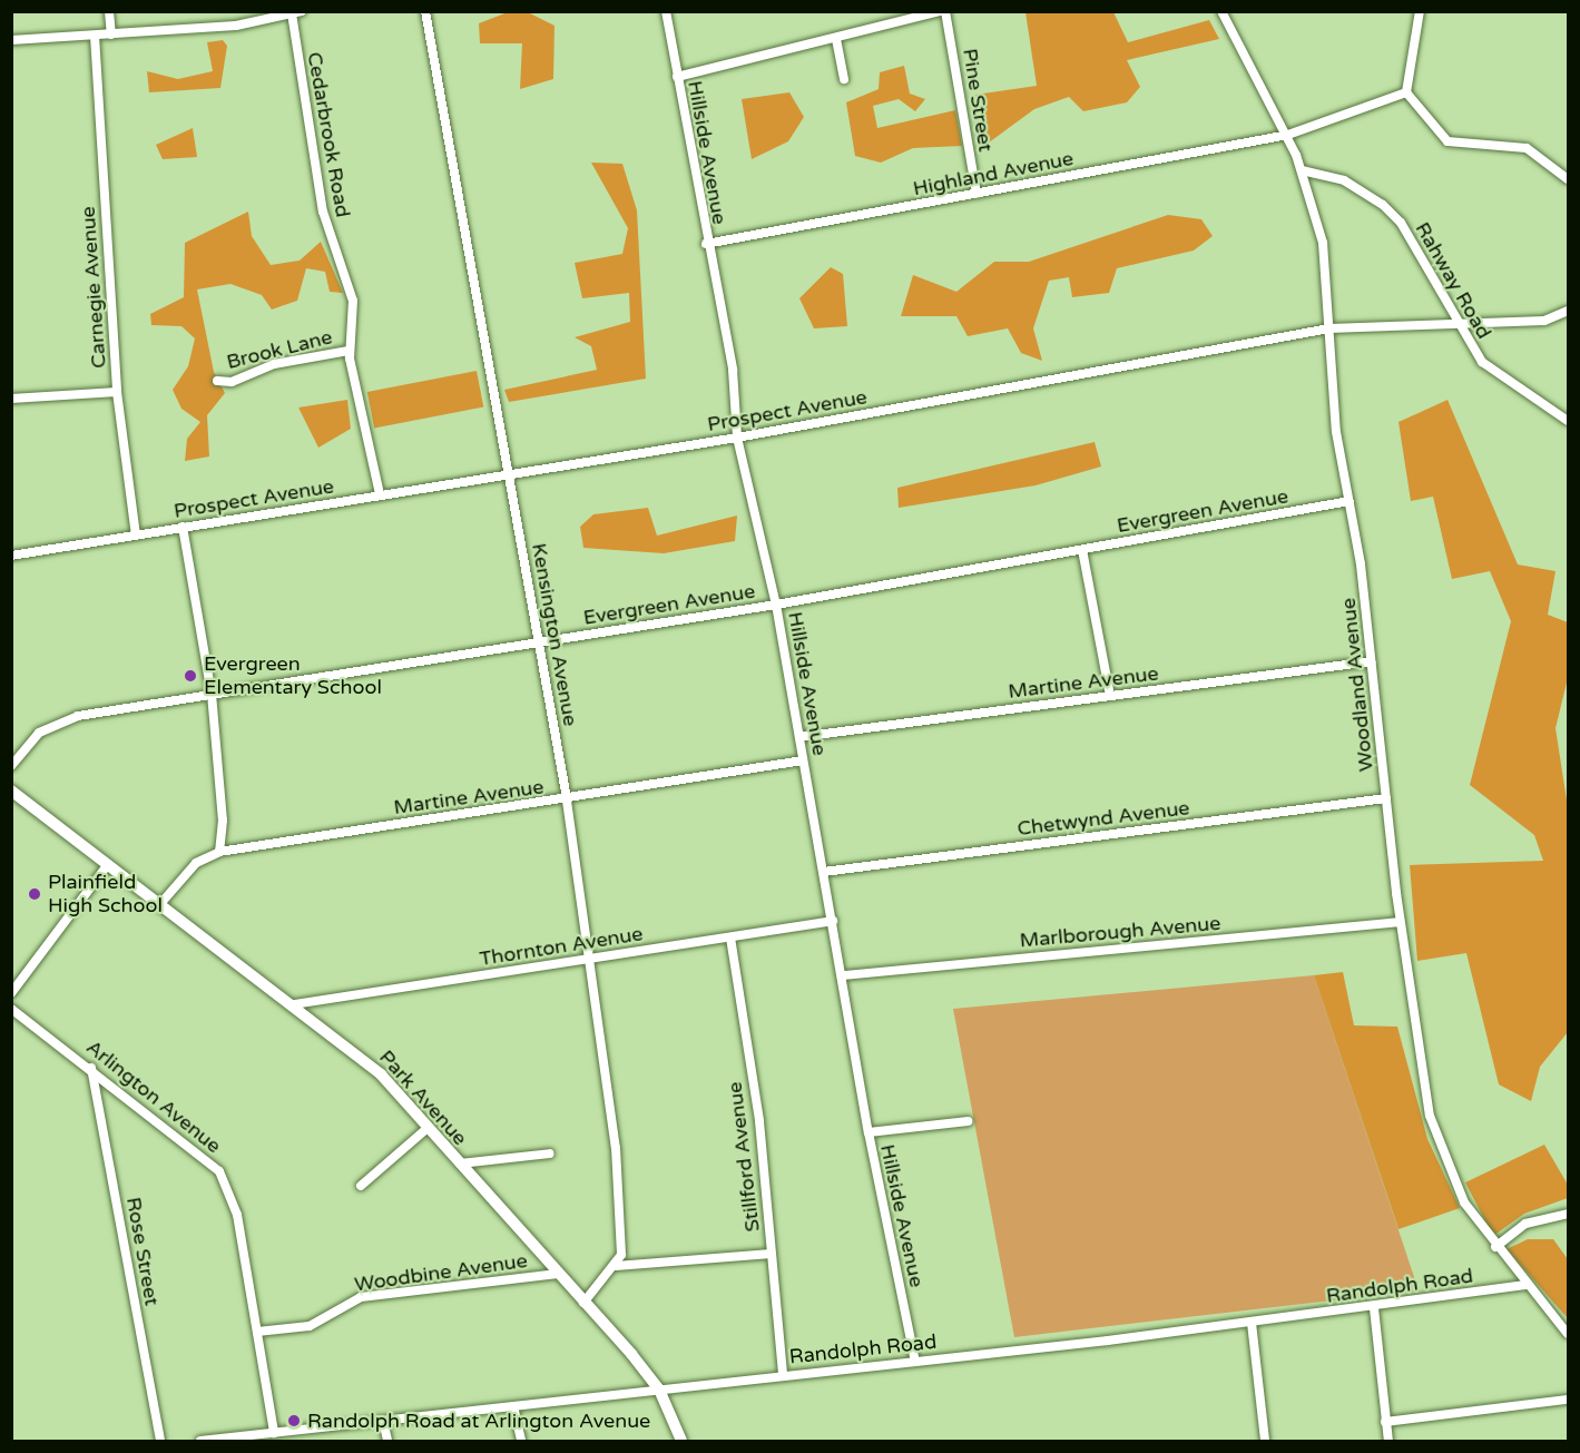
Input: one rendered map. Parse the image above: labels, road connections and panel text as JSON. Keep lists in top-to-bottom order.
{
  "streets": {
    "main road": ["Park Avenue"],
    "street": [
      "Pine Street",
      "Cedarbrook Road",
      "Hillside Avenue",
      "Highland Avenue",
      "Rahway Road",
      "Carnegie Avenue",
      "Brook Lane",
      "Prospect Avenue",
      "Evergreen Avenue",
      "Kensington Avenue",
      "Martine Avenue",
      "Woodland Avenue",
      "Chetwynd Avenue",
      "Marlborough Avenue",
      "Thornton Avenue",
      "Arlington Avenue",
      "Stillford Avenue",
      "Rose Street",
      "Woodbine Avenue",
      "Randolph Road"
    ]
  },
  "crossings": [
    ["Pine Street", "Highland Avenue"],
    ["Cedarbrook Road", "Brook Lane"],
    ["Cedarbrook Road", "Prospect Avenue"],
    ["Hillside Avenue", "Highland Avenue"],
    ["Hillside Avenue", "Prospect Avenue"],
    ["Hillside Avenue", "Evergreen Avenue"],
    ["Hillside Avenue", "Martine Avenue"],
    ["Hillside Avenue", "Chetwynd Avenue"],
    ["Hillside Avenue", "Marlborough Avenue"],
    ["Hillside Avenue", "Thornton Avenue"],
    ["Hillside Avenue", "Randolph Road"],
    ["Highland Avenue", "Woodland Avenue"],
    ["Rahway Road", "Prospect Avenue"],
    ["Rahway Road", "Woodland Avenue"],
    ["Carnegie Avenue", "Prospect Avenue"],
    ["Prospect Avenue", "Kensington Avenue"],
    ["Prospect Avenue", "Woodland Avenue"],
    ["Evergreen Avenue", "Kensington Avenue"],
    ["Evergreen Avenue", "Woodland Avenue"],
    ["Kensington Avenue", "Martine Avenue"],
    ["Kensington Avenue", "Thornton Avenue"],
    ["Martine Avenue", "Woodland Avenue"],
    ["Martine Avenue", "Park Avenue"],
    ["Woodland Avenue", "Chetwynd Avenue"],
    ["Woodland Avenue", "Marlborough Avenue"],
    ["Woodland Avenue", "Randolph Road"],
    ["Thornton Avenue", "Park Avenue"],
    ["Thornton Avenue", "Stillford Avenue"],
    ["Arlington Avenue", "Rose Street"],
    ["Arlington Avenue", "Woodbine Avenue"],
    ["Arlington Avenue", "Randolph Road"],
    ["Park Avenue", "Woodbine Avenue"],
    ["Park Avenue", "Randolph Road"],
    ["Stillford Avenue", "Randolph Road"]
  ],
  "places": ["Evergreen Elementary School", "Plainfield High School", "Randolph Road at Arlington Avenue"]
}
